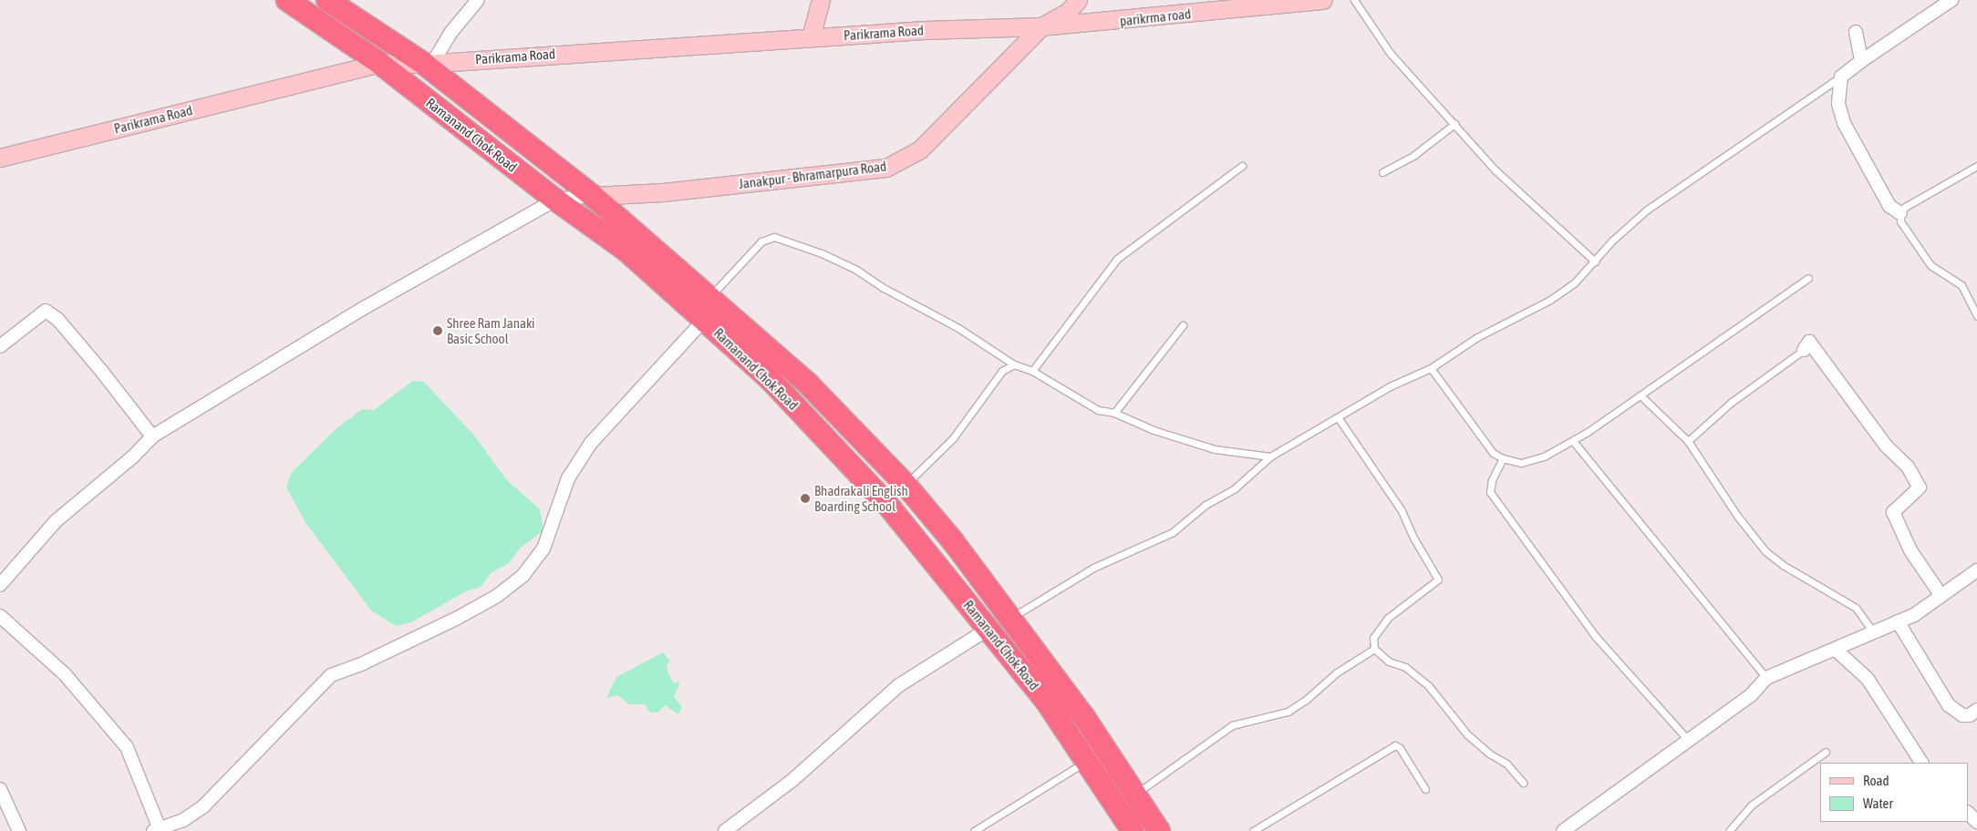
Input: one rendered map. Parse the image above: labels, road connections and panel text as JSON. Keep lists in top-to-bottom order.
{
  "streets": {
    "highway": ["Ramanand Chok Road"],
    "street": ["parikrma road", "Parikrama Road", "Janakpur - Bhramarpura Road"]
  },
  "crossings": [
    ["parikrma road", "Parikrama Road"],
    ["parikrma road", "Janakpur - Bhramarpura Road"],
    ["Parikrama Road", "Ramanand Chok Road"],
    ["Parikrama Road", "Janakpur - Bhramarpura Road"],
    ["Ramanand Chok Road", "Janakpur - Bhramarpura Road"]
  ],
  "places": ["Shree Ram Janaki Basic School", "Bhadrakali English Boarding School"],
  "legend": ["Road", "Water"]
}
